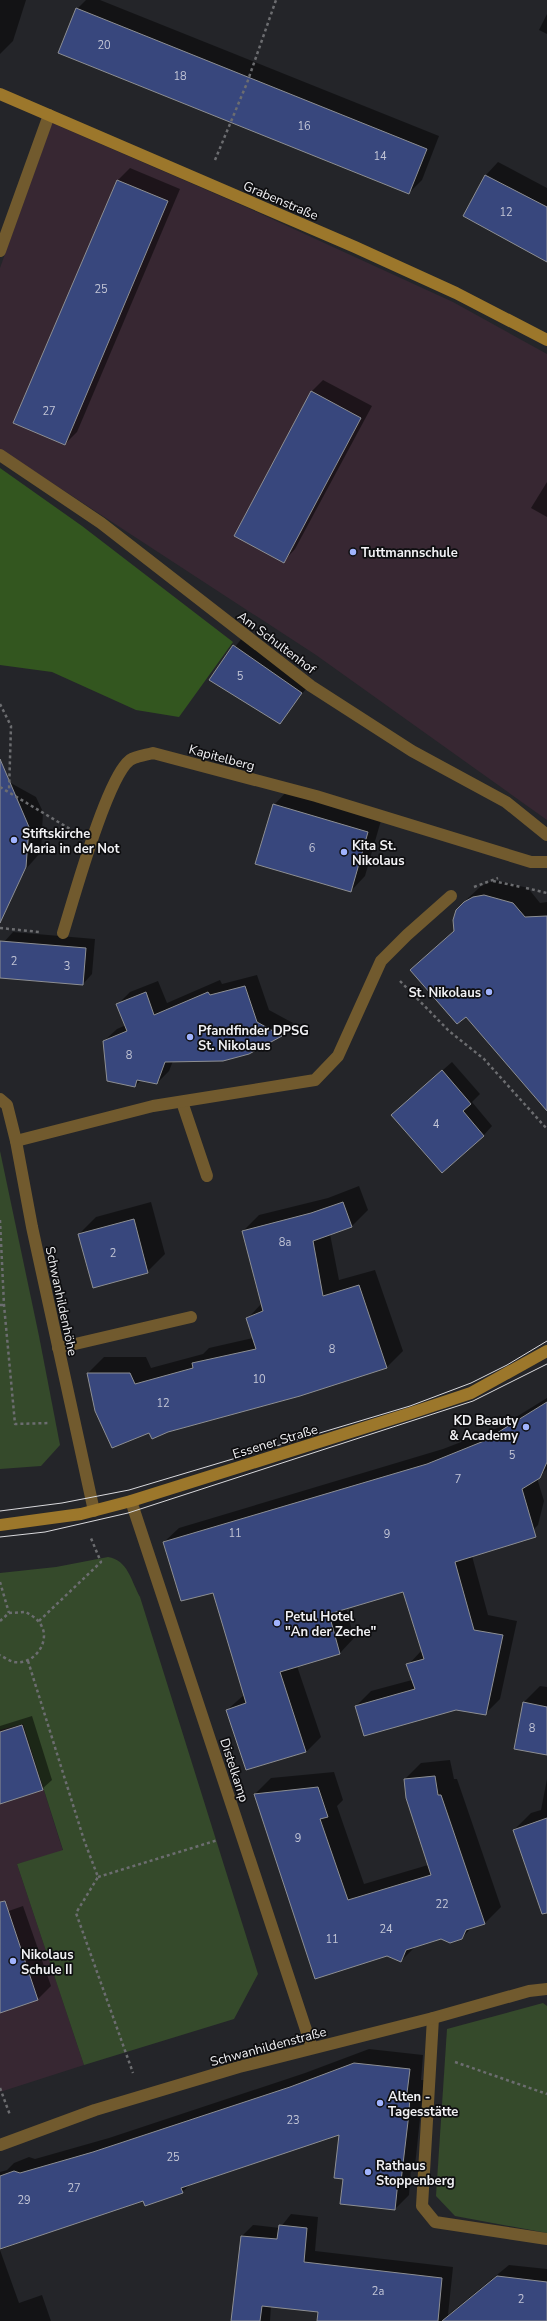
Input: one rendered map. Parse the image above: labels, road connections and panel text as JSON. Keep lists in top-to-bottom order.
{
  "streets": {
    "street": [
      "Grabenstraße",
      "Am Schultenhof",
      "Kapitelberg",
      "Schwanhildenhöhe",
      "Essener Straße",
      "Distelkamp",
      "Schwanhildenstraße"
    ]
  },
  "crossings": [
    ["Schwanhildenhöhe", "Essener Straße"],
    ["Essener Straße", "Distelkamp"],
    ["Distelkamp", "Schwanhildenstraße"]
  ],
  "places": [
    "Tuttmannschule",
    "Stiftskirche Maria in der Not",
    "Kita St. Nikolaus",
    "St. Nikolaus",
    "Pfandfinder DPSG St. Nikolaus",
    "KD Beauty & Academy",
    "Petul Hotel \"An der Zeche\"",
    "Nikolaus Schule II",
    "Alten - Tagesstätte",
    "Rathaus Stoppenberg"
  ],
  "house_numbers": [
    "20",
    "18",
    "16",
    "14",
    "12",
    "25",
    "27",
    "5",
    "6",
    "2",
    "3",
    "8",
    "4",
    "8a",
    "2",
    "8",
    "10",
    "12",
    "5",
    "7",
    "11",
    "9",
    "8",
    "9",
    "22",
    "24",
    "11",
    "23",
    "25",
    "27",
    "29",
    "2a",
    "2"
  ]
}
